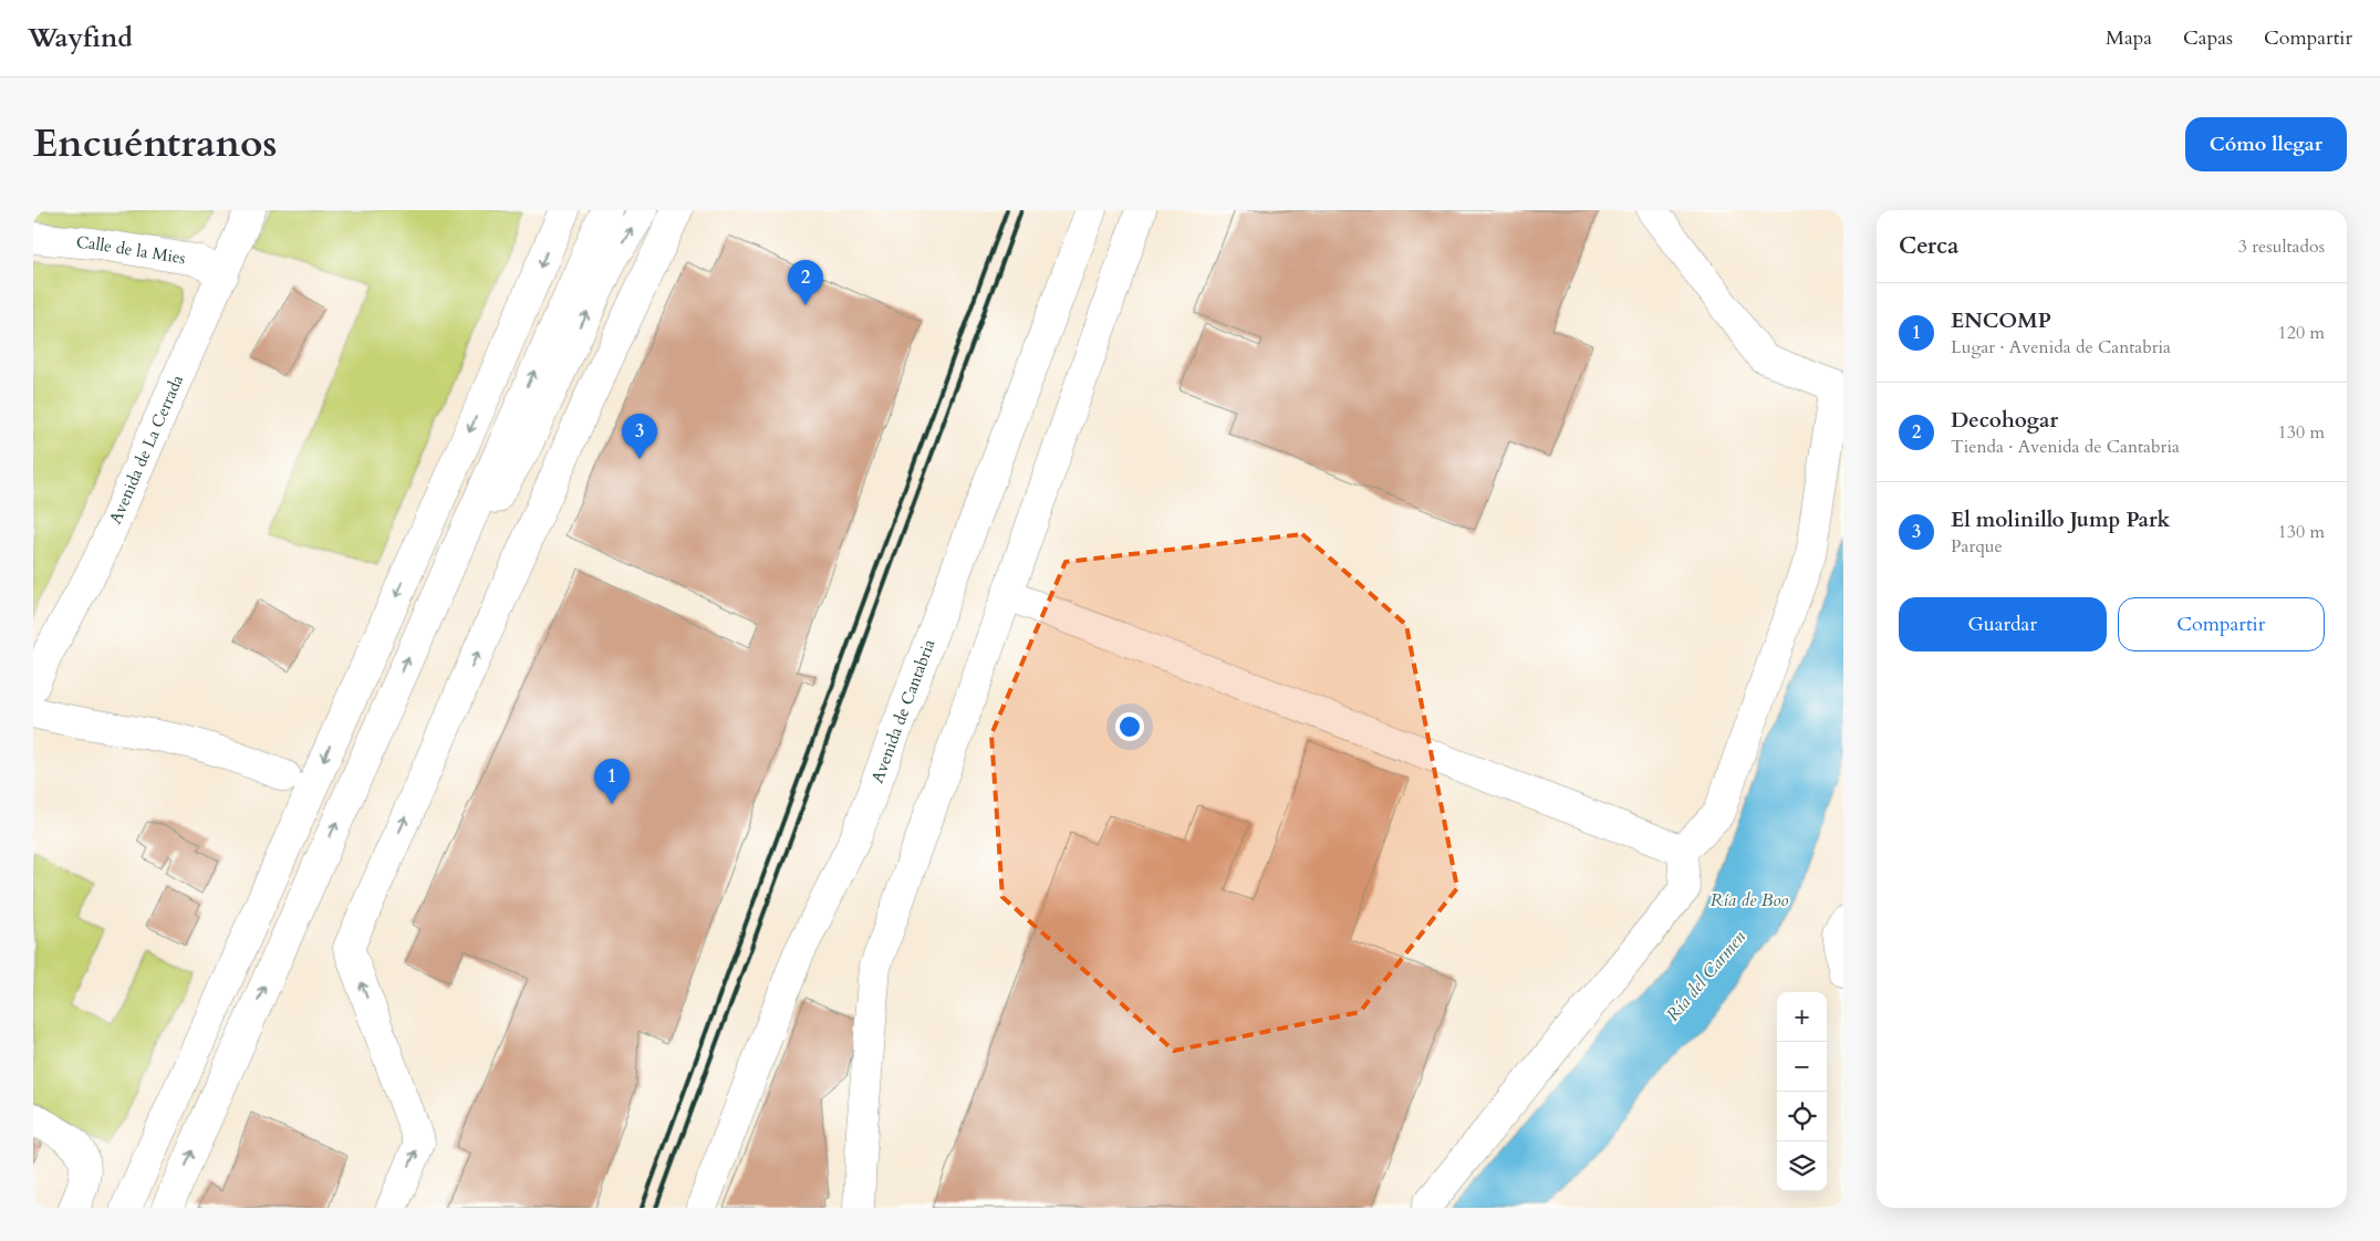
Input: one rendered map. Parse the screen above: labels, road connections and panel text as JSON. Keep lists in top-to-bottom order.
{
  "streets": {
    "main road": ["Calle de la Mies", "Avenida de La Cerrada", "Avenida de Cantabria"]
  },
  "crossings": [
    ["Calle de la Mies", "Avenida de La Cerrada"]
  ],
  "water": ["Ría de Boo", "Ría del Carmen"],
  "page": {
    "header": "Wayfind",
    "nav": ["Mapa", "Capas", "Compartir"],
    "title": "Encuéntranos",
    "buttons": [
      "Cómo llegar",
      ["Guardar", "Compartir"]
    ],
    "heading": ["Cerca", "3 resultados"],
    "pins": ["2", "3", "1"],
    "list": [
      {
        "mark": "1",
        "name": "ENCOMP",
        "note": "Lugar · Avenida de Cantabria",
        "value": "120 m"
      },
      {
        "mark": "2",
        "name": "Decohogar",
        "note": "Tienda · Avenida de Cantabria",
        "value": "130 m"
      },
      {
        "mark": "3",
        "name": "El molinillo Jump Park",
        "note": "Parque",
        "value": "130 m"
      }
    ],
    "map_buttons": ["+", "−"]
  }
}
